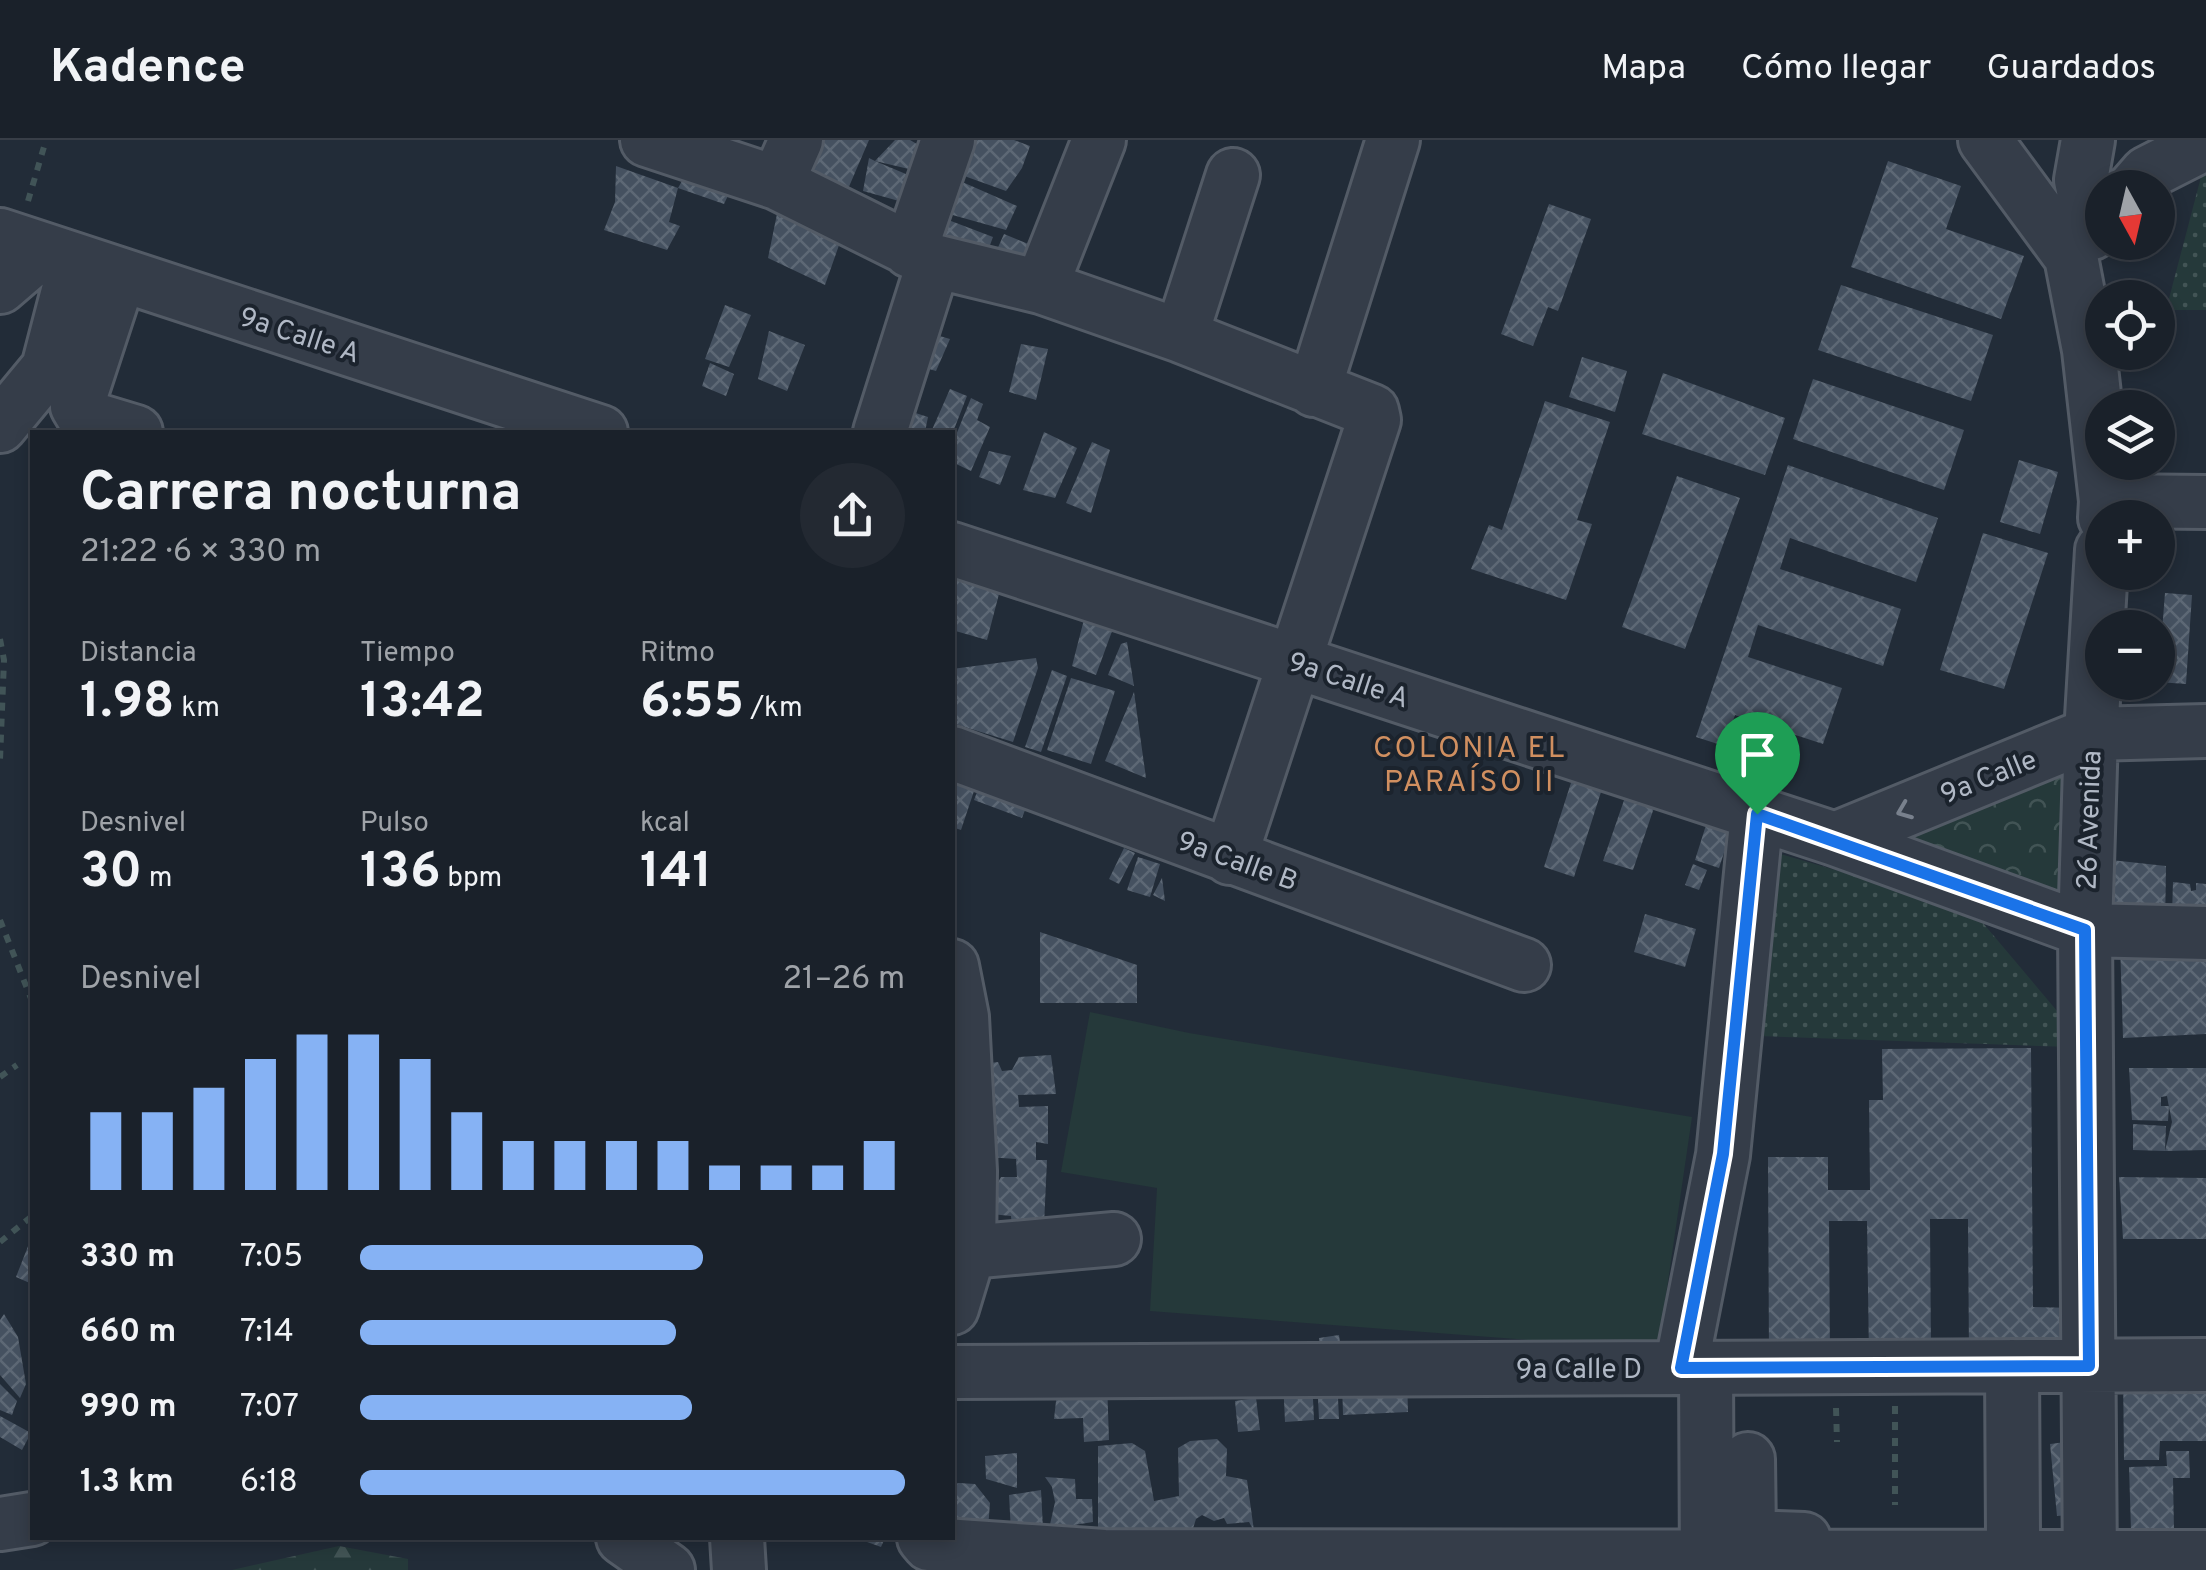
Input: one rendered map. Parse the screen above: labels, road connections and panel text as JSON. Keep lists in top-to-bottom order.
{
  "streets": {
    "street": [
      "9a Calle A",
      "9a Calle",
      "26 Avenida",
      "9a Calle B",
      "9a Calle D"
    ]
  },
  "crossings": [
    ["9a Calle A", "9a Calle"],
    ["9a Calle A", "26 Avenida"],
    ["9a Calle", "26 Avenida"],
    ["26 Avenida", "9a Calle D"]
  ],
  "one_way": ["9a Calle"],
  "districts": ["COLONIA EL PARAÍSO II"],
  "north": "bottom",
  "page": {
    "header": "Kadence",
    "nav": ["Mapa", "Cómo llegar", "Guardados"],
    "map_buttons": ["+", "−"],
    "heading": ["Carrera nocturna", "21:22 · 6 × 330 m"],
    "stats": [
      ["Distancia", "1.98 km"],
      ["Tiempo", "13:42"],
      ["Ritmo", "6:55 /km"],
      ["Desnivel", "30 m"],
      ["Pulso", "136 bpm"],
      ["kcal", "141"]
    ],
    "chart": ["Desnivel", "21–26 m"],
    "list": [
      {
        "name": "330 m",
        "note": "7:05"
      },
      {
        "name": "660 m",
        "note": "7:14"
      },
      {
        "name": "990 m",
        "note": "7:07"
      },
      {
        "name": "1.3 km",
        "note": "6:18"
      }
    ]
  }
}
